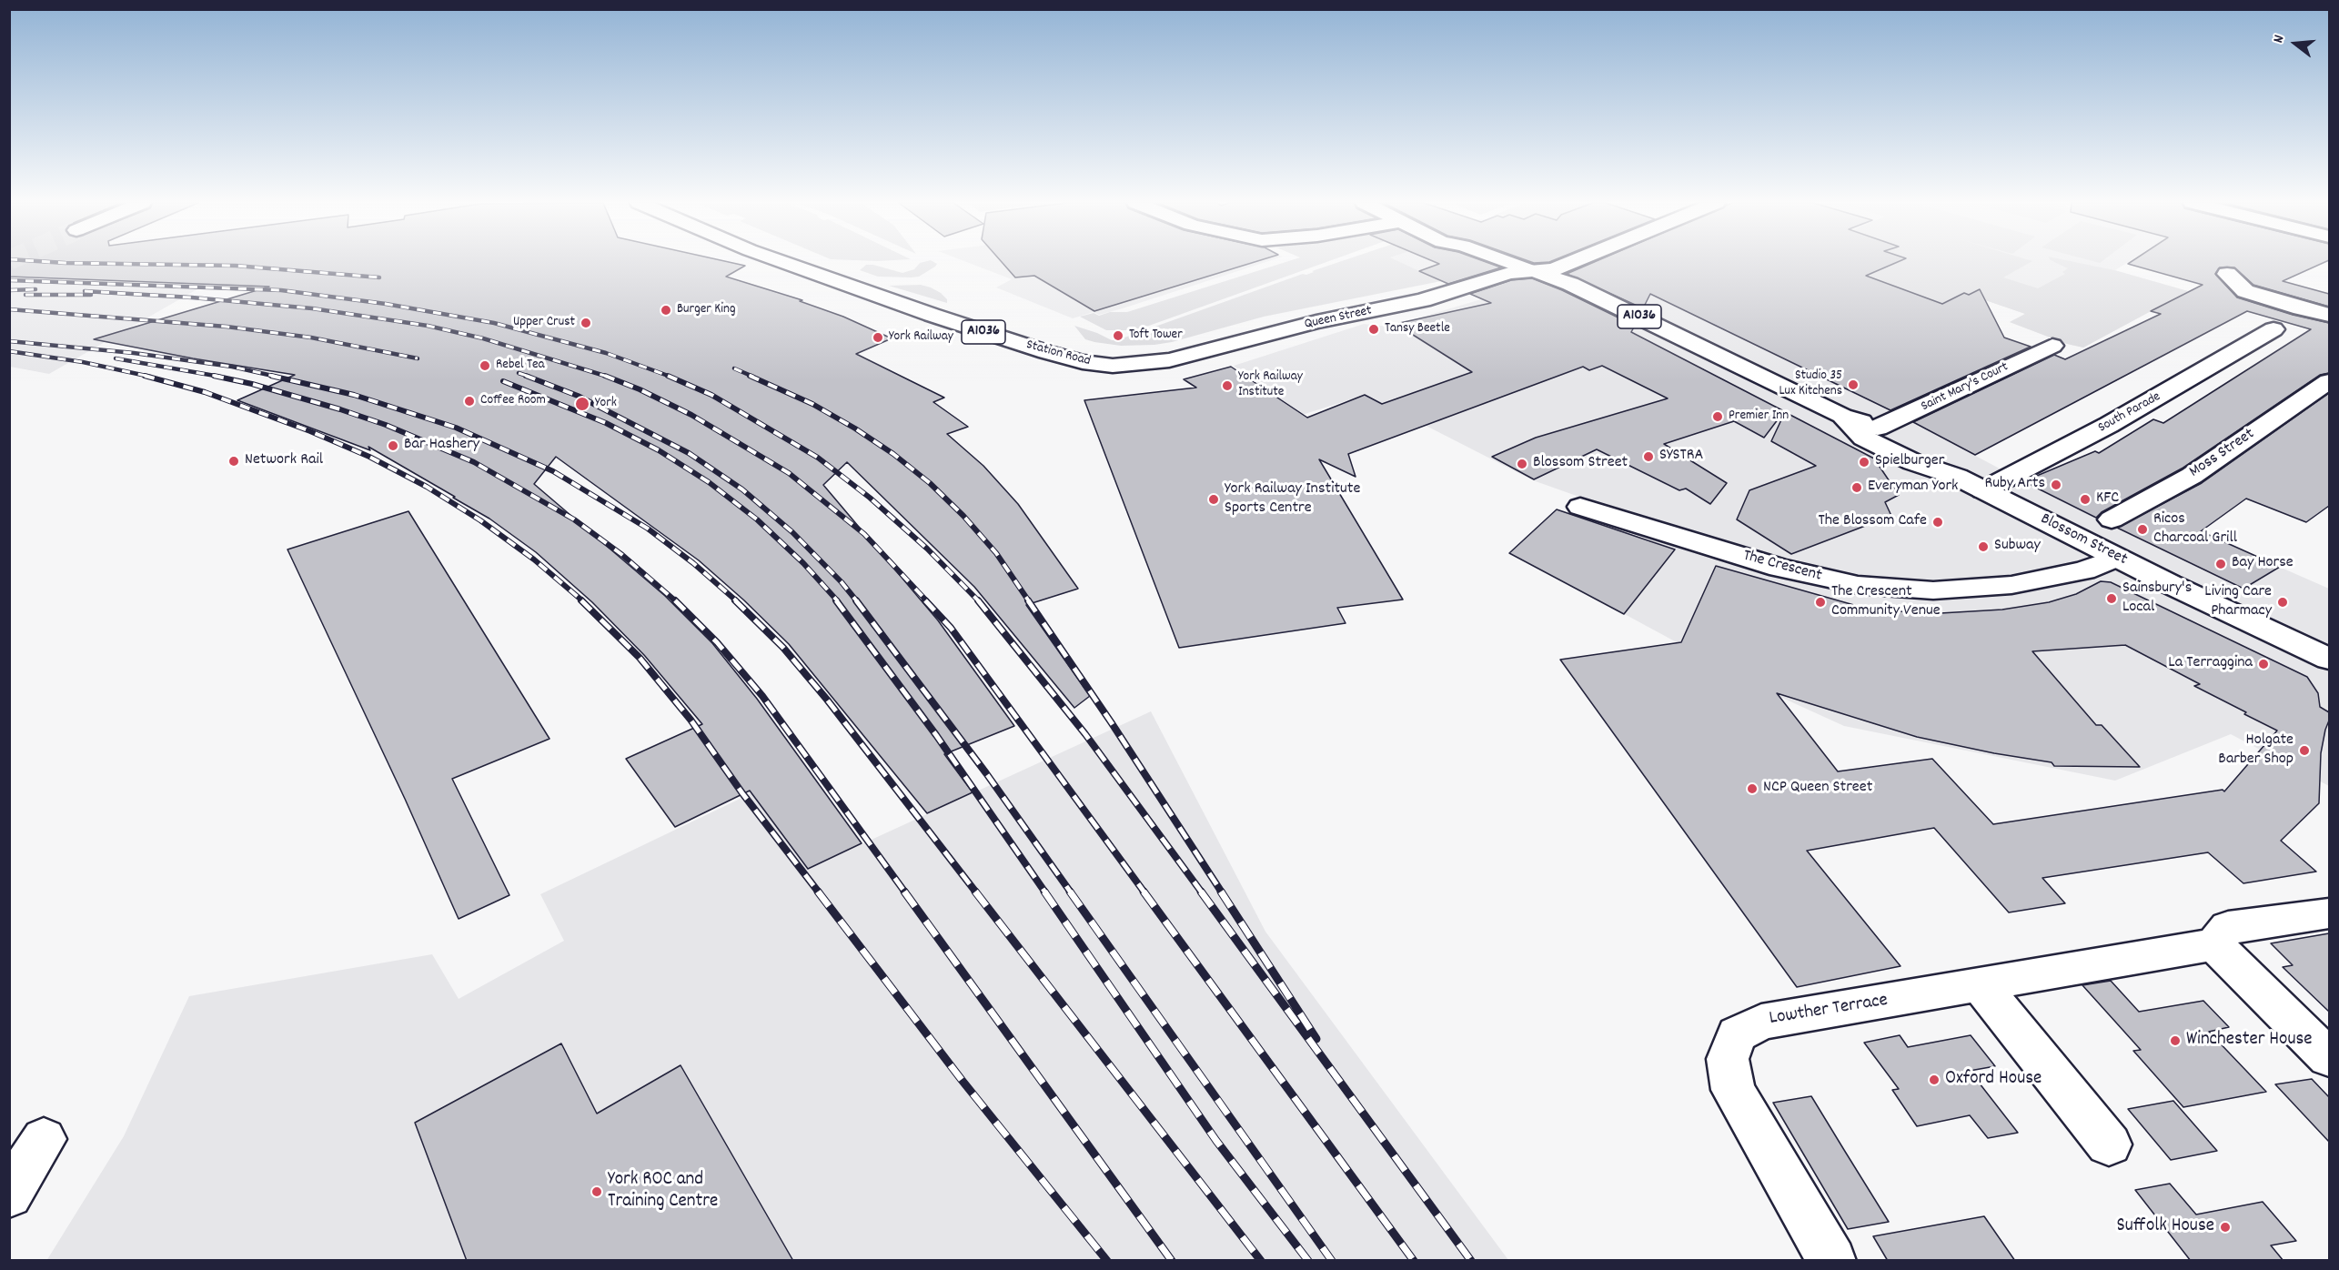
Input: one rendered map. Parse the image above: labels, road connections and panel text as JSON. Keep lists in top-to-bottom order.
{
  "streets": {
    "street": [
      "A1036",
      "Queen Street",
      "Station Road",
      "Saint Mary's Court",
      "South Parade",
      "Moss Street",
      "Blossom Street",
      "The Crescent",
      "Lowther Terrace"
    ]
  },
  "crossings": [
    ["A1036", "Queen Street"],
    ["A1036", "Blossom Street"],
    ["Queen Street", "Station Road"],
    ["Queen Street", "Blossom Street"],
    ["Saint Mary's Court", "Blossom Street"],
    ["South Parade", "Blossom Street"],
    ["Blossom Street", "The Crescent"]
  ],
  "places": [
    "Burger King",
    "Upper Crust",
    "Tansy Beetle",
    "Toft Tower",
    "York Railway",
    "Rebel Tea",
    "Studio 35 Lux Kitchens",
    "York Railway Institute",
    "Coffee Room",
    "York",
    "Premier Inn",
    "Bar Hashery",
    "SYSTRA",
    "Network Rail",
    "Spielburger",
    "Blossom Street",
    "Ruby Arts",
    "Everyman York",
    "York Railway Institute Sports Centre",
    "KFC",
    "The Blossom Cafe",
    "Ricos Charcoal Grill",
    "Subway",
    "Bay Horse",
    "Sainsbury's Local",
    "The Crescent Community Venue",
    "Living Care Pharmacy",
    "La Terraggina",
    "Holgate Barber Shop",
    "NCP Queen Street",
    "Winchester House",
    "Oxford House",
    "York ROC and Training Centre",
    "Suffolk House"
  ],
  "north": "left"
}
